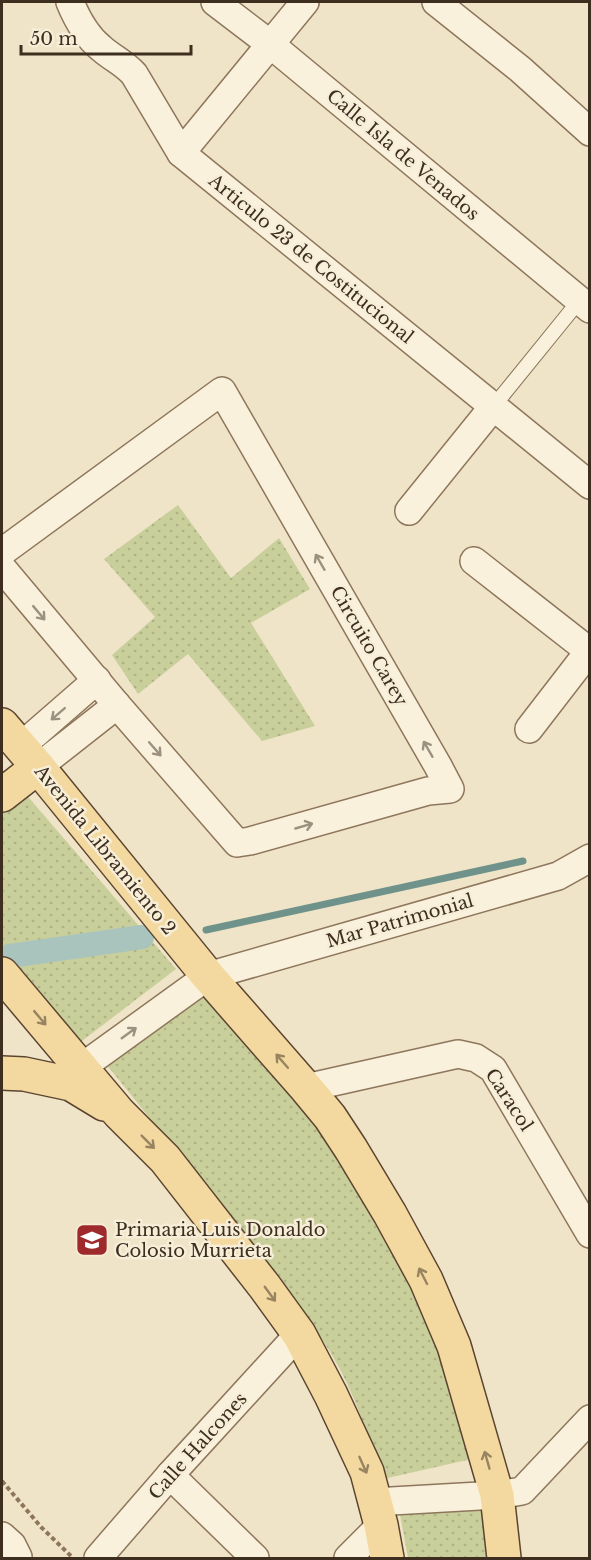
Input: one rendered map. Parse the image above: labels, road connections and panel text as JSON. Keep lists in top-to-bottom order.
{
  "streets": {
    "main road": ["Avenida Libramiento 2"],
    "street": [
      "Calle Isla de Venados",
      "Articulo 23 de Costitucional",
      "Circuito Carey",
      "Mar Patrimonial",
      "Caracol",
      "Calle Halcones"
    ]
  },
  "crossings": [
    ["Avenida Libramiento 2", "Mar Patrimonial"],
    ["Avenida Libramiento 2", "Caracol"]
  ],
  "places": {
    "school or university": ["Primaria Luis Donaldo Colosio Murrieta"]
  },
  "scale_bar": "50 m"
}
